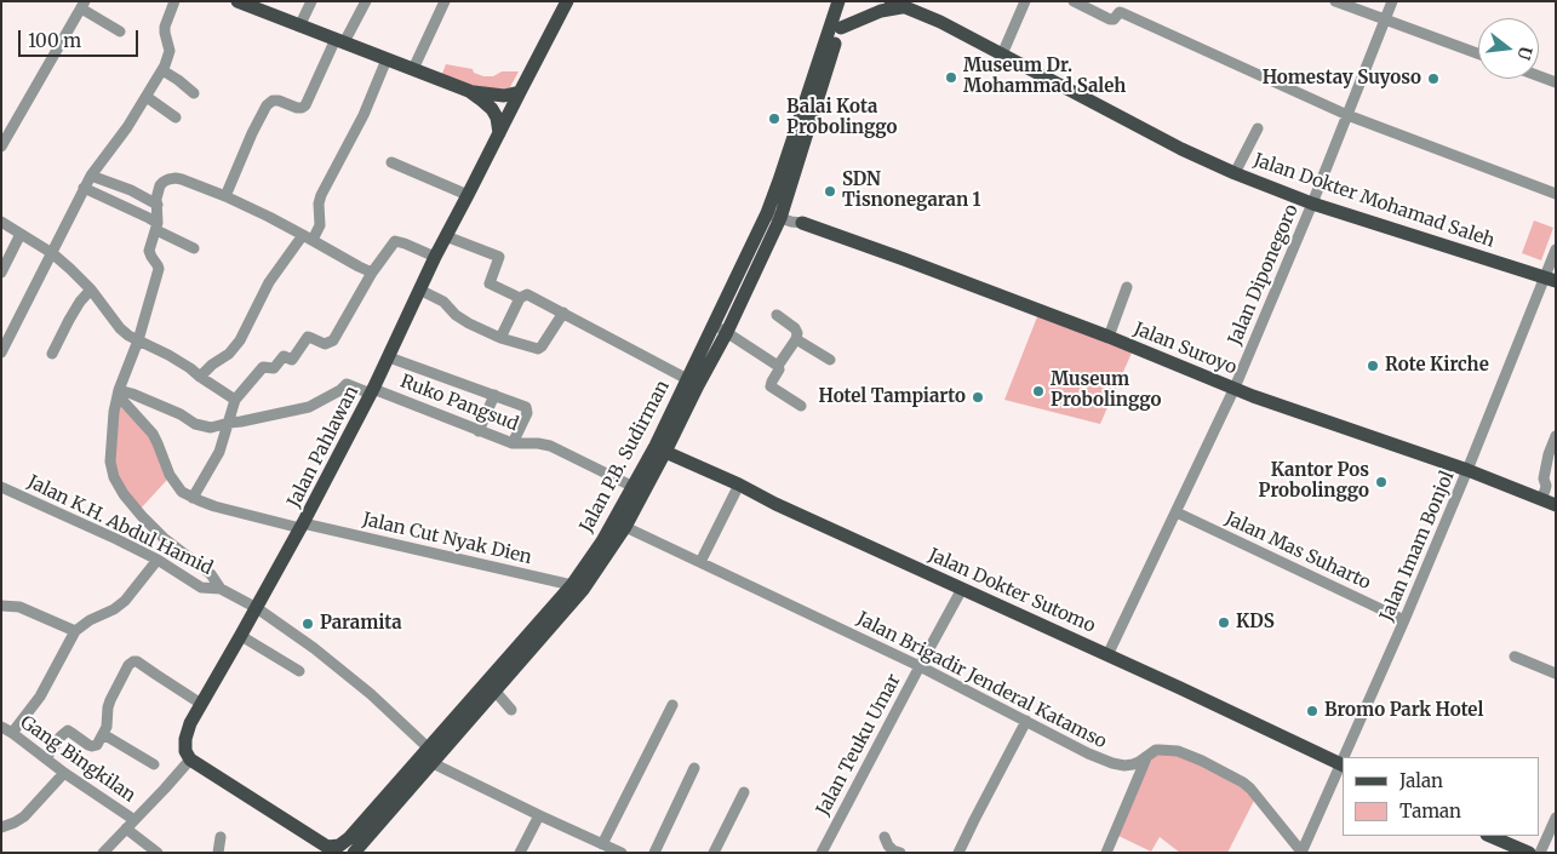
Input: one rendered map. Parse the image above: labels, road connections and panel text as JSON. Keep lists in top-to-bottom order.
{
  "streets": {
    "main road": [
      "Jalan Dokter Mohamad Saleh",
      "Jalan Suroyo",
      "Jalan Pahlawan",
      "Jalan P.B. Sudirman",
      "Jalan Dokter Sutomo"
    ],
    "street": [
      "Jalan Diponegoro",
      "Ruko Pangsud",
      "Jalan K.H. Abdul Hamid",
      "Jalan Cut Nyak Dien",
      "Jalan Imam Bonjol",
      "Jalan Mas Suharto",
      "Jalan Brigadir Jenderal Katamso",
      "Jalan Teuku Umar",
      "Gang Bingkilan"
    ]
  },
  "crossings": [
    ["Jalan Dokter Mohamad Saleh", "Jalan Diponegoro"],
    ["Jalan Dokter Mohamad Saleh", "Jalan Imam Bonjol"],
    ["Jalan Diponegoro", "Jalan Suroyo"],
    ["Jalan Diponegoro", "Jalan Mas Suharto"],
    ["Jalan Diponegoro", "Jalan Dokter Sutomo"],
    ["Jalan Suroyo", "Jalan P.B. Sudirman"],
    ["Jalan Suroyo", "Jalan Imam Bonjol"],
    ["Ruko Pangsud", "Jalan Pahlawan"],
    ["Ruko Pangsud", "Jalan P.B. Sudirman"],
    ["Jalan Pahlawan", "Jalan K.H. Abdul Hamid"],
    ["Jalan Pahlawan", "Jalan Cut Nyak Dien"],
    ["Jalan P.B. Sudirman", "Jalan K.H. Abdul Hamid"],
    ["Jalan P.B. Sudirman", "Jalan Cut Nyak Dien"],
    ["Jalan P.B. Sudirman", "Jalan Dokter Sutomo"],
    ["Jalan P.B. Sudirman", "Jalan Brigadir Jenderal Katamso"],
    ["Jalan Imam Bonjol", "Jalan Mas Suharto"],
    ["Jalan Imam Bonjol", "Jalan Dokter Sutomo"],
    ["Jalan Imam Bonjol", "Jalan Brigadir Jenderal Katamso"],
    ["Jalan Dokter Sutomo", "Jalan Teuku Umar"],
    ["Jalan Brigadir Jenderal Katamso", "Jalan Teuku Umar"]
  ],
  "places": [
    "Museum Dr. Mohammad Saleh",
    "Homestay Suyoso",
    "Balai Kota Probolinggo",
    "SDN Tisnonegaran 1",
    "Rote Kirche",
    "Museum Probolinggo",
    "Hotel Tampiarto",
    "Kantor Pos Probolinggo",
    "KDS",
    "Paramita",
    "Bromo Park Hotel"
  ],
  "legend": ["Jalan", "Taman"],
  "scale_bar": "100 m",
  "north": "right"
}
